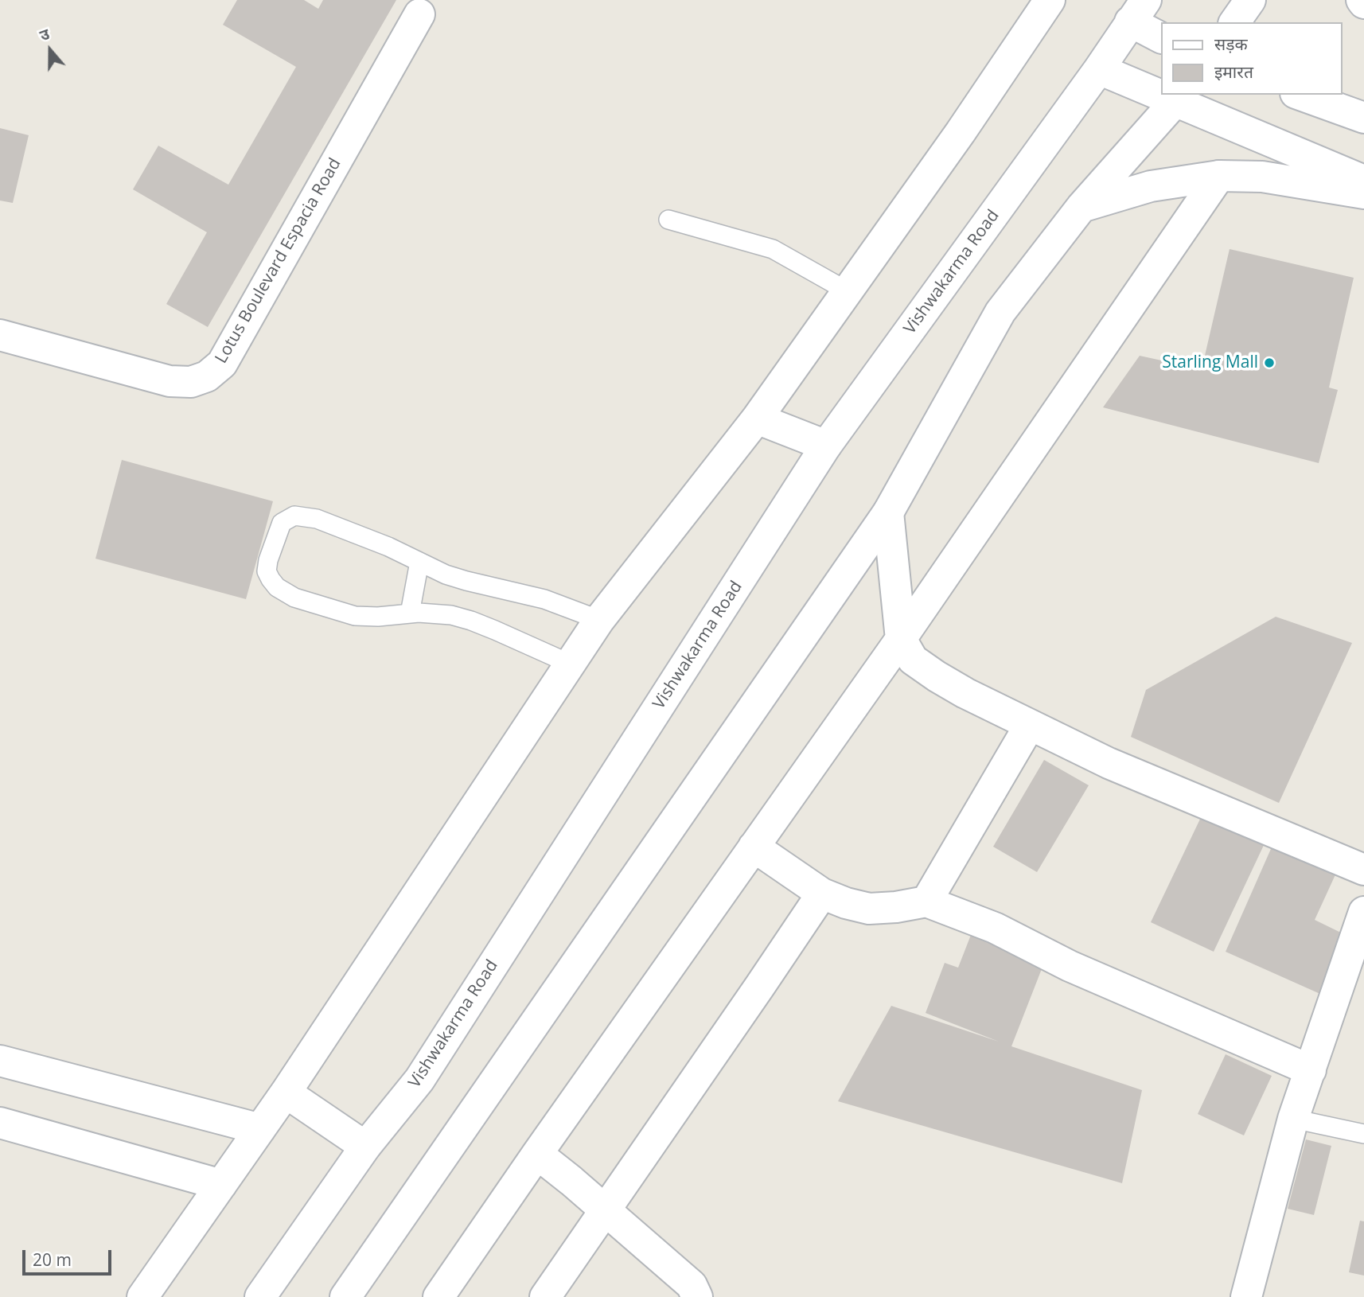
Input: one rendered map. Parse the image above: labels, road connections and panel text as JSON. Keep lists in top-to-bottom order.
{
  "streets": {
    "street": ["Lotus Boulevard Espacia Road", "Vishwakarma Road"]
  },
  "places": ["Starling Mall"],
  "legend": ["सड़क", "इमारत"],
  "scale_bar": "20 m",
  "north": "top"
}
